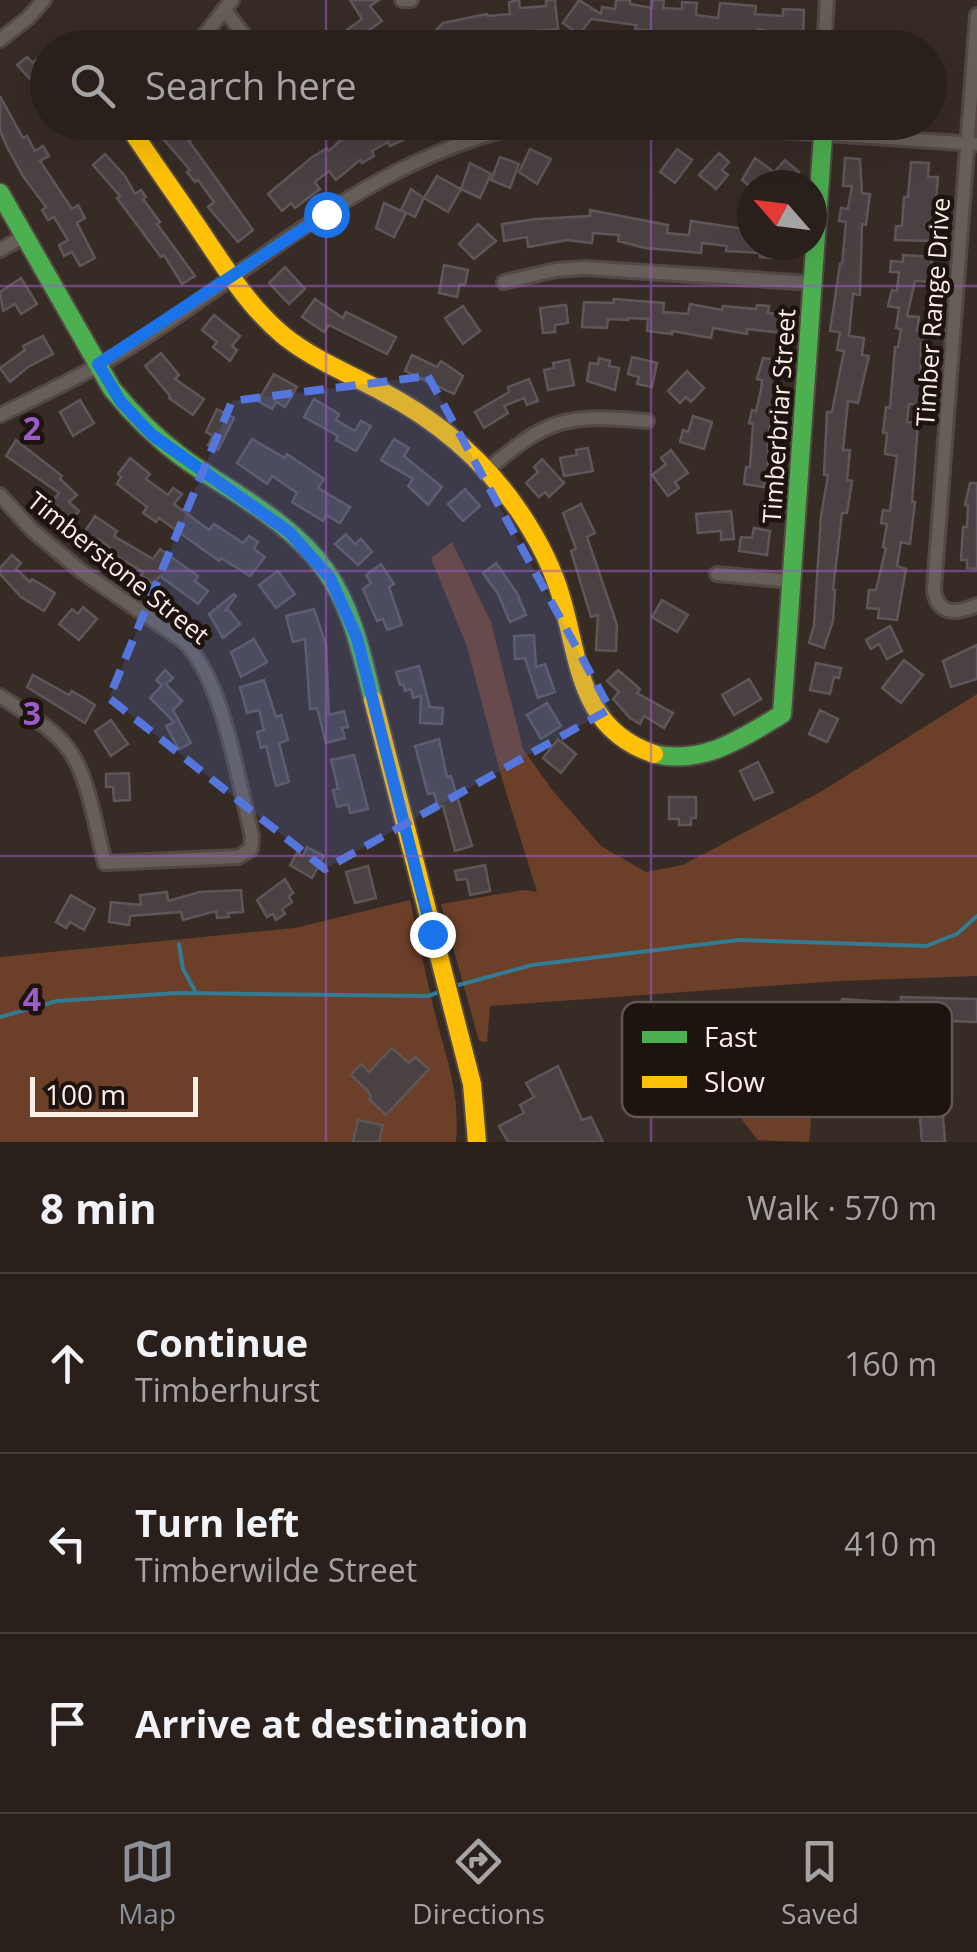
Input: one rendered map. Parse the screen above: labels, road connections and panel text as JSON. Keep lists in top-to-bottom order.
{
  "streets": {
    "street": ["Timber Range Drive", "Timberbriar Street", "Timberstone Street"]
  },
  "legend": ["Fast", "Slow"],
  "scale_bar": "100 m",
  "north": "top left",
  "page": {
    "search": "Search here",
    "scale": "100 m",
    "heading": ["8 min", "Walk · 570 m"],
    "list": [
      ["Continue", "Timberhurst", "160 m"],
      ["Turn left", "Timberwilde Street", "410 m"],
      "Arrive at destination"
    ],
    "nav": ["Map", "Directions", "Saved"]
  },
  "grid": {
    "rows": ["2", "3", "4"]
  }
}
